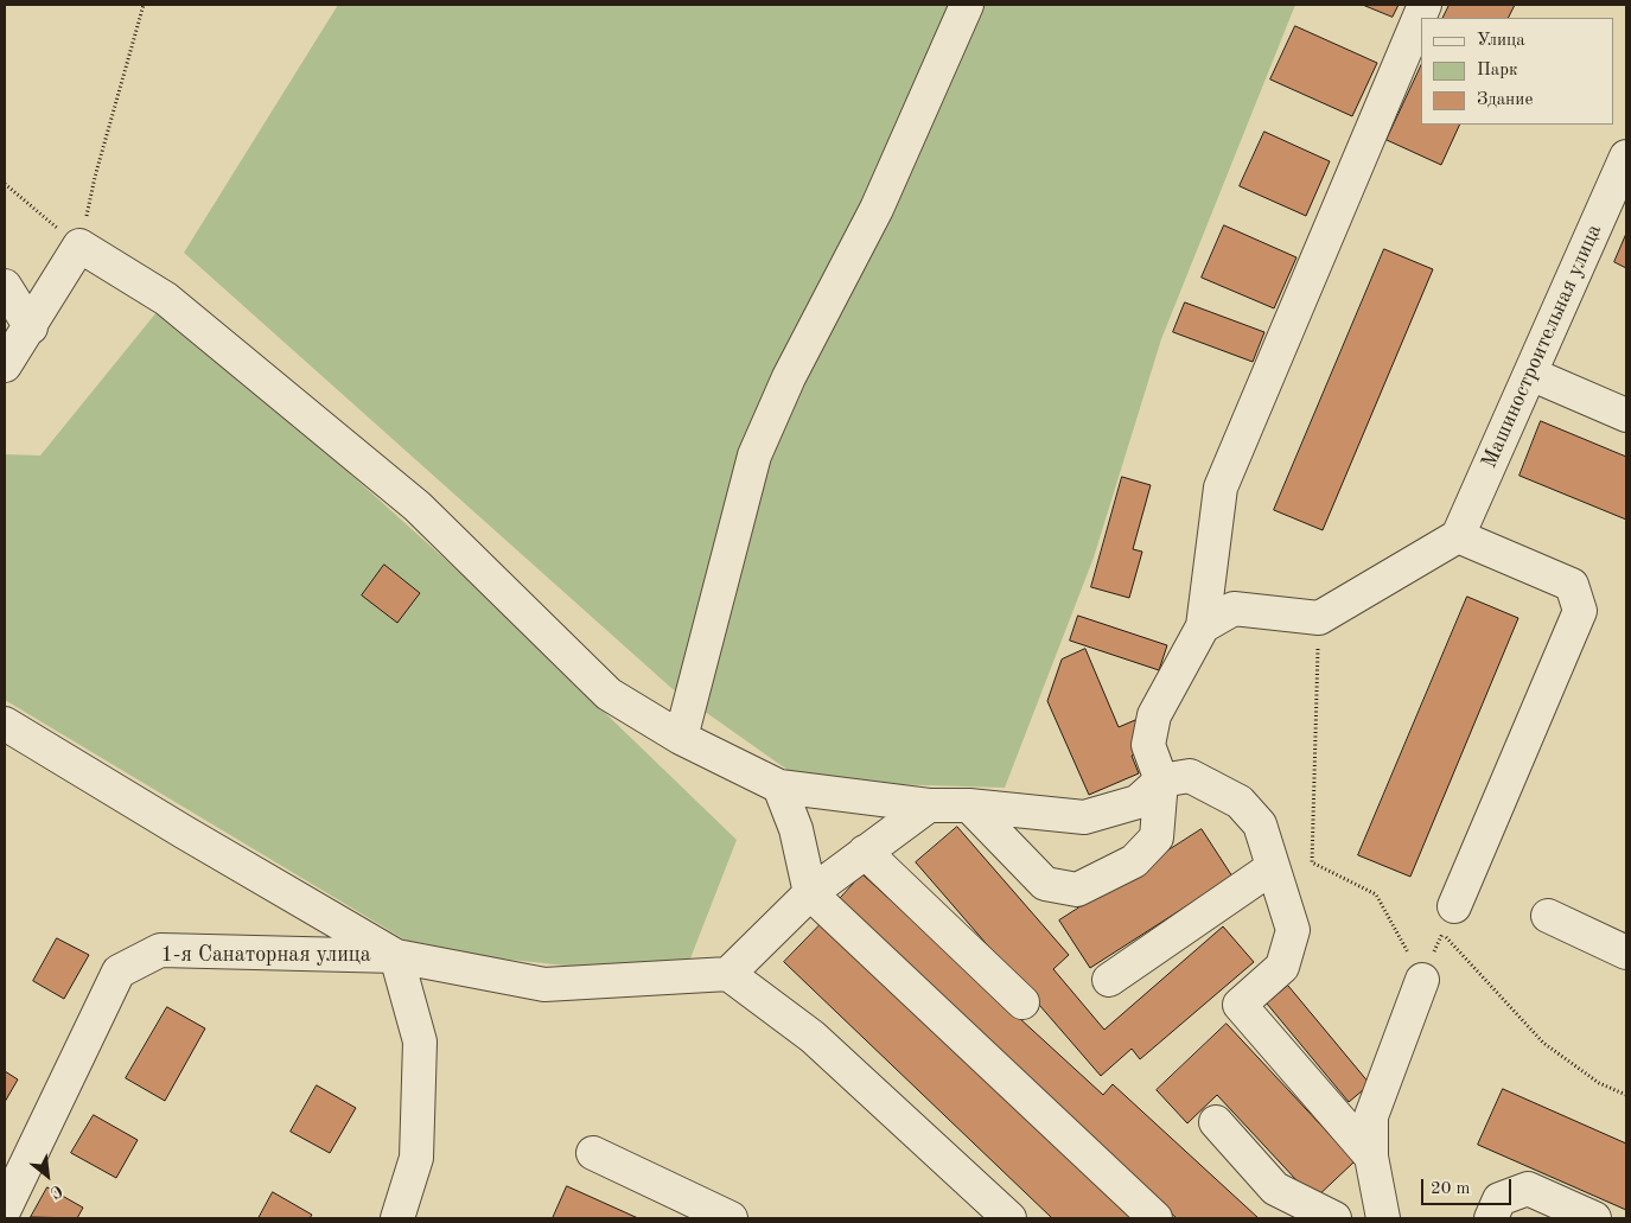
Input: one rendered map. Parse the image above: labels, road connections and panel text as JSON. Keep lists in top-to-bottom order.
{
  "streets": {
    "street": ["Машиностроительная улица", "1-я Санаторная улица"]
  },
  "legend": ["Улица", "Парк", "Здание"],
  "scale_bar": "20 m",
  "north": "bottom right"
}
